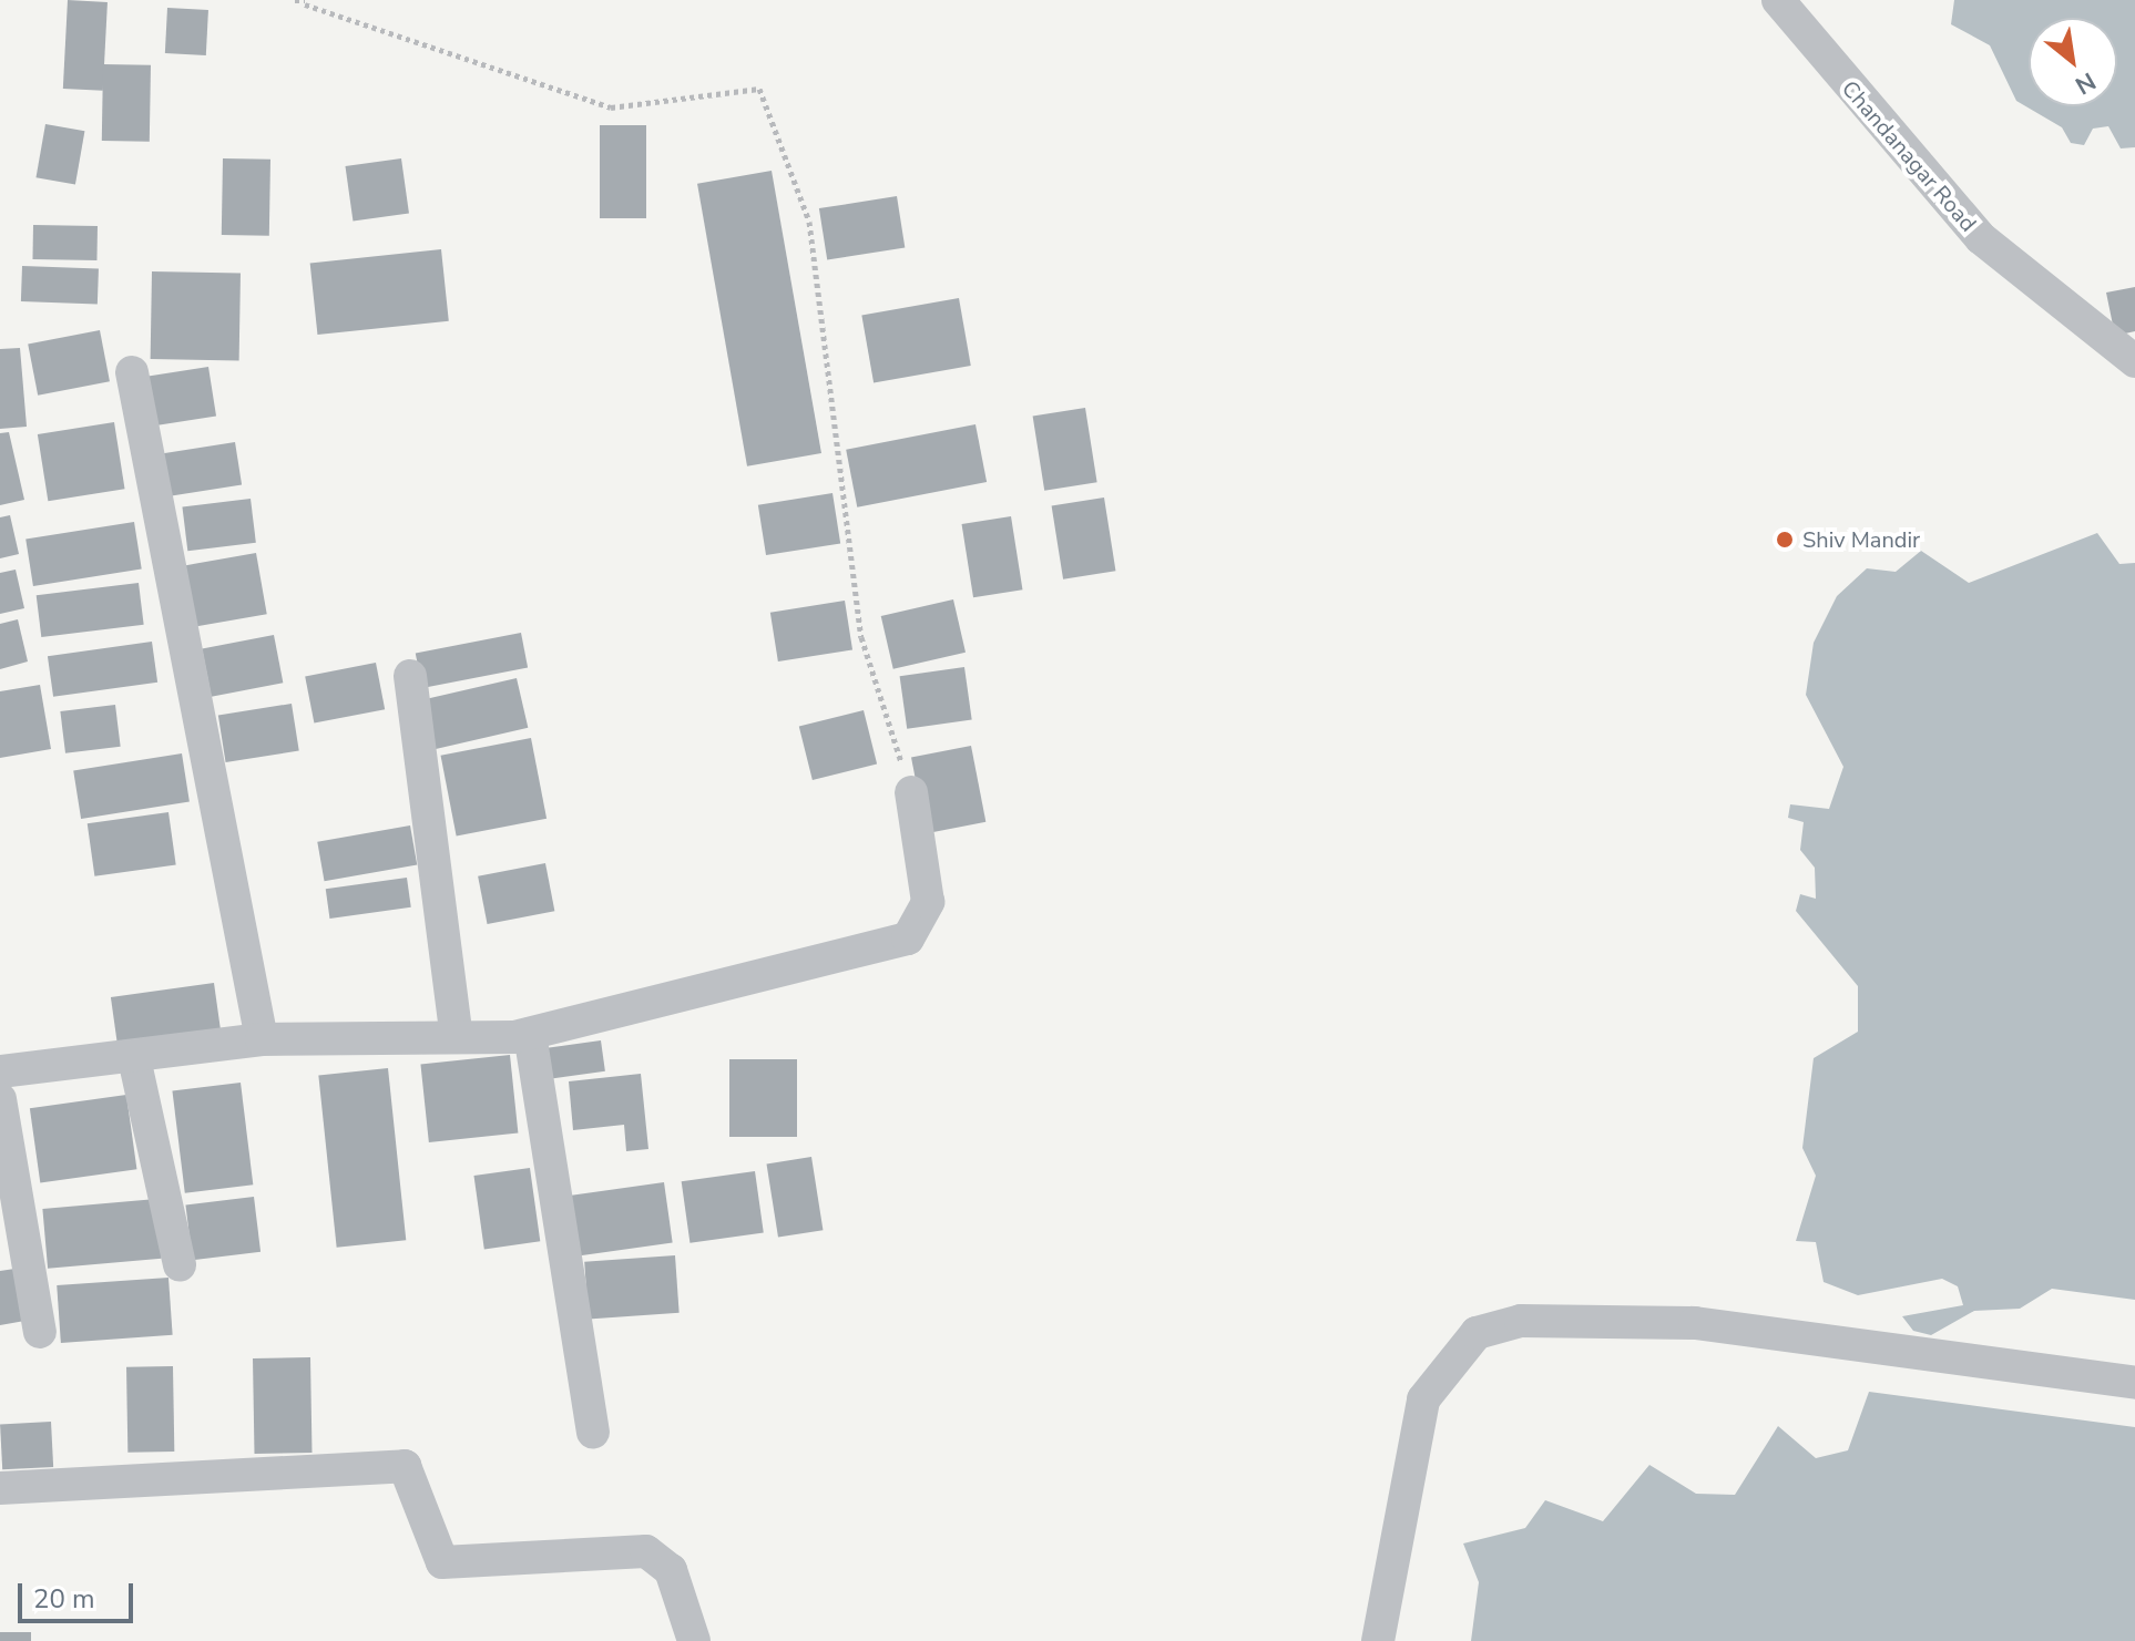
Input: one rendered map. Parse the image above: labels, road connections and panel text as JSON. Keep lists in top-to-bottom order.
{
  "streets": {
    "street": ["Chandanagar Road"]
  },
  "places": ["Shiv Mandir"],
  "scale_bar": "20 m",
  "north": "bottom right"
}
